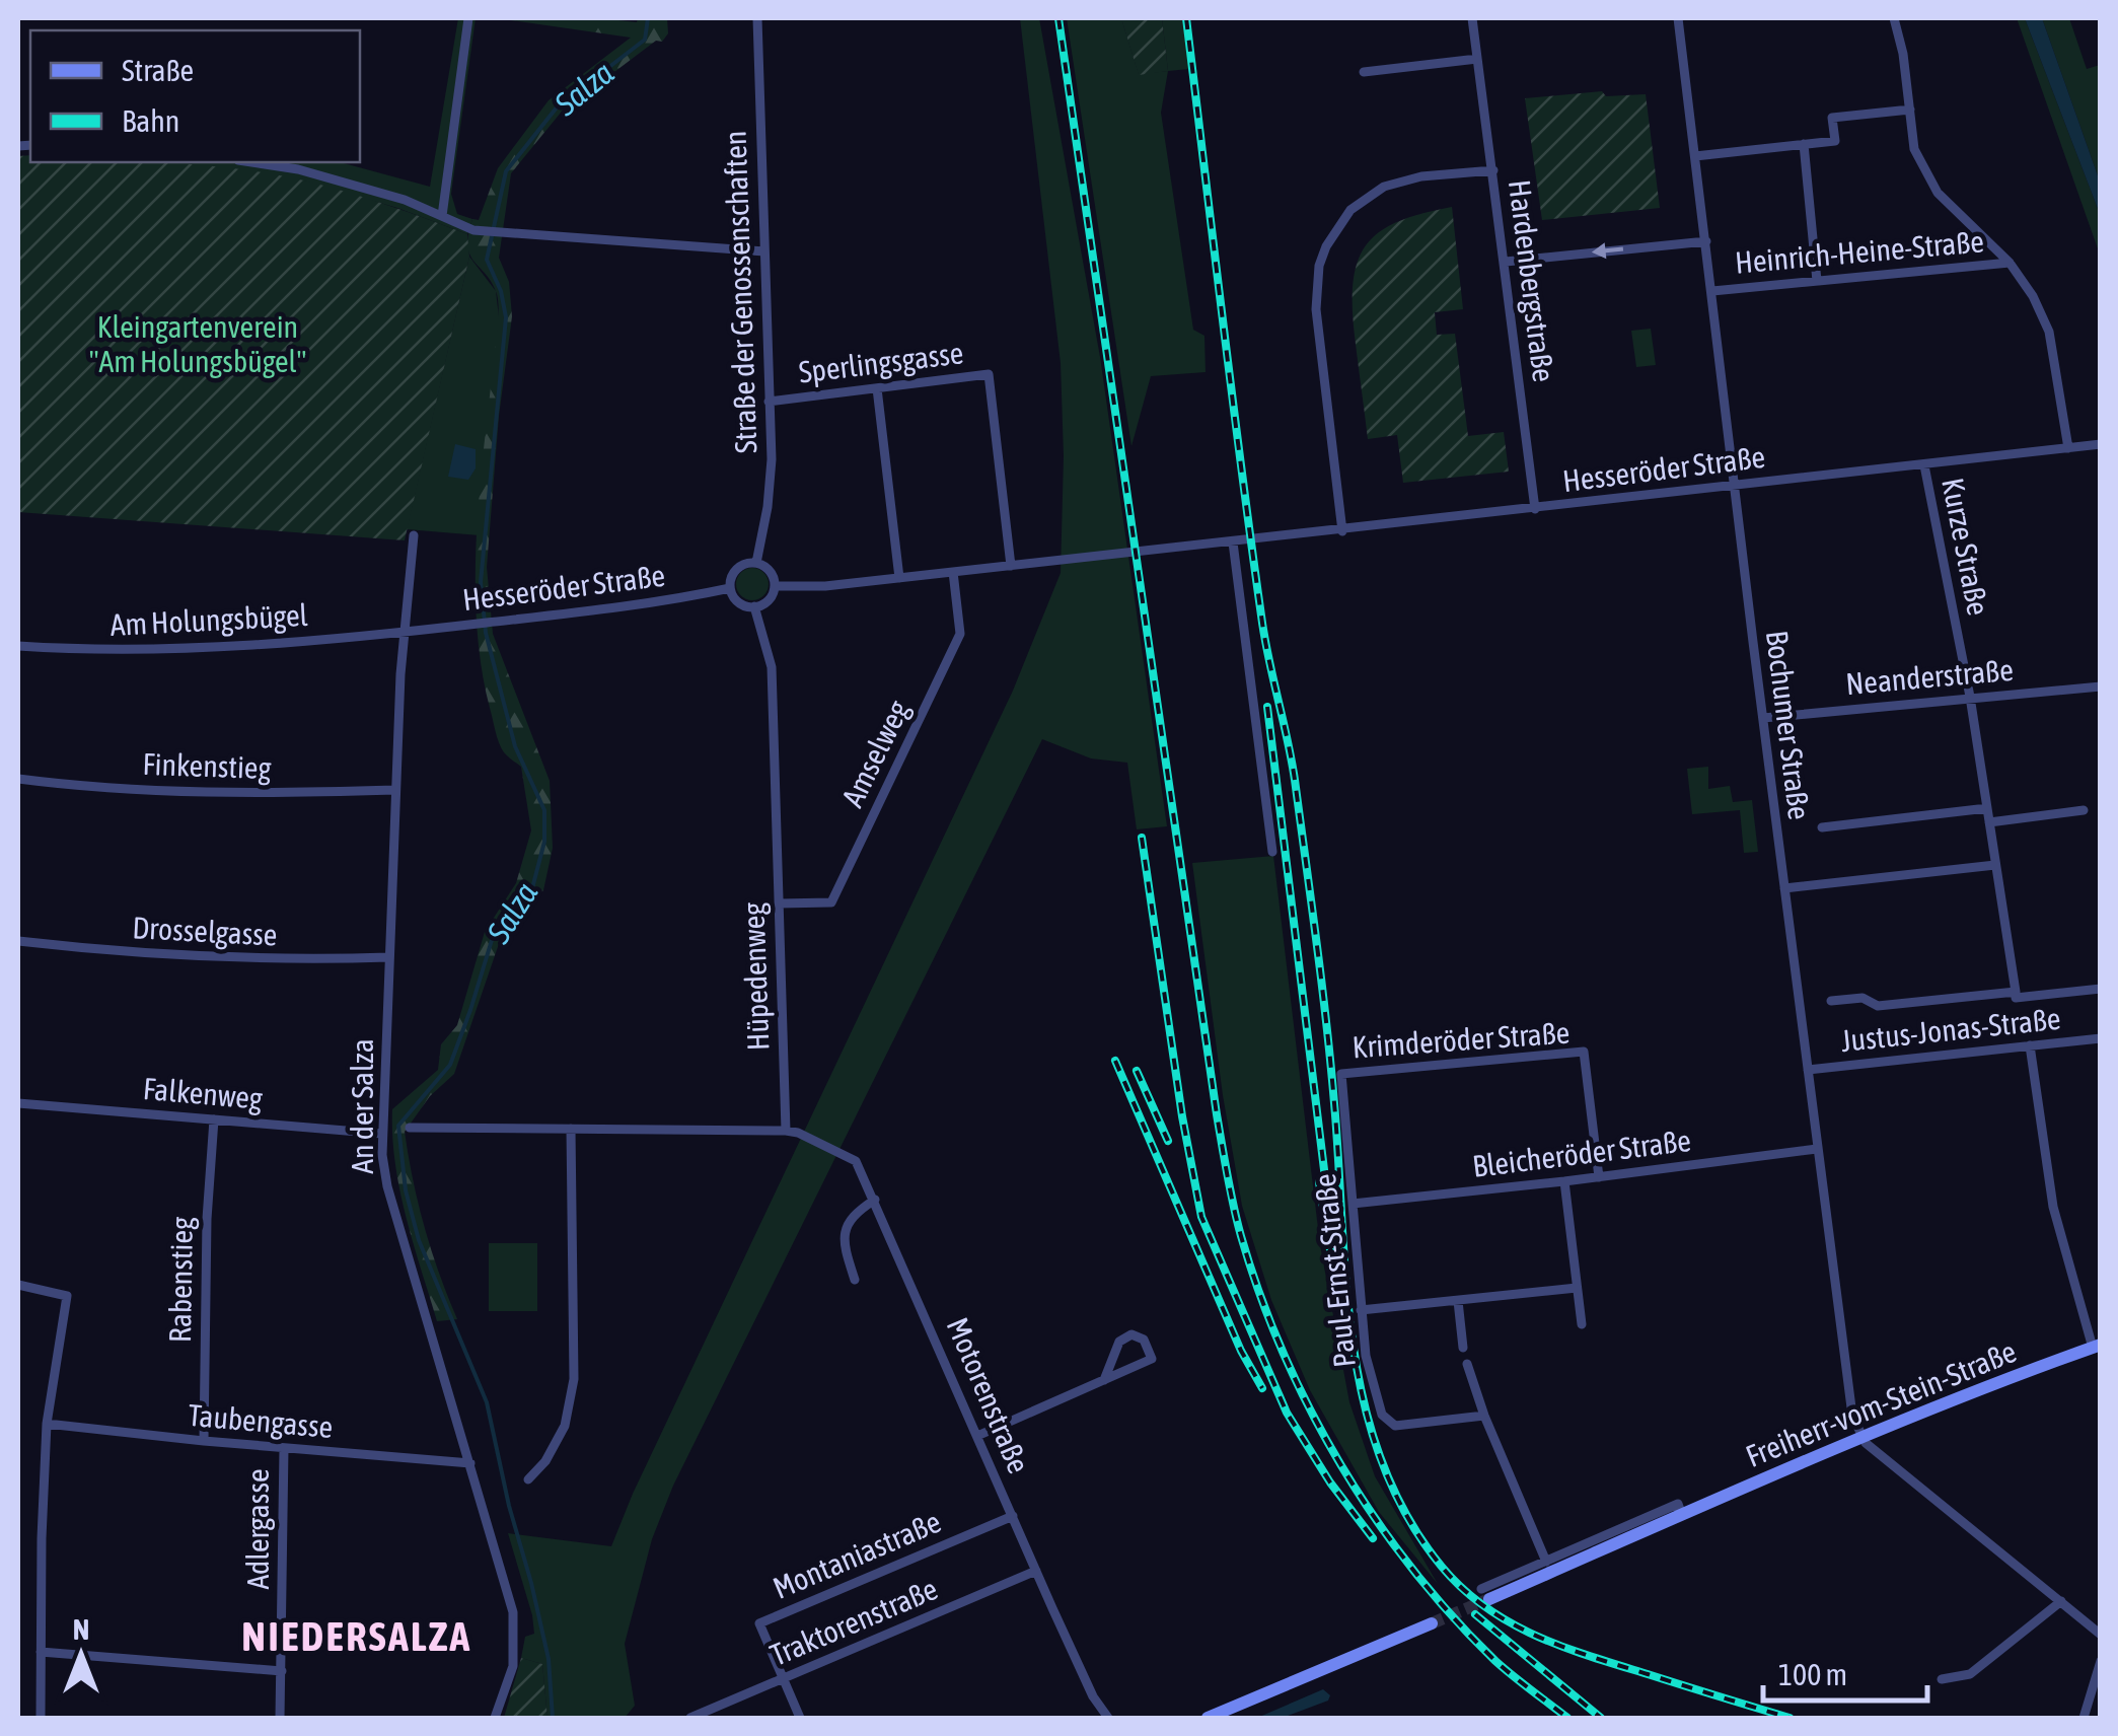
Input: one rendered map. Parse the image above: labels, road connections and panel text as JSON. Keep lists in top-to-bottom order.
{
  "streets": {
    "main road": ["Freiherr-vom-Stein-Straße"],
    "street": [
      "Heinrich-Heine-Straße",
      "Hardenbergstraße",
      "Straße der Genossenschaften",
      "Sperlingsgasse",
      "Hesseröder Straße",
      "Kurze Straße",
      "Am Holungsbügel",
      "Neanderstraße",
      "Bochumer Straße",
      "Amselweg",
      "Finkenstieg",
      "Drosselgasse",
      "Hüpedenweg",
      "Justus-Jonas-Straße",
      "Krimderöder Straße",
      "Falkenweg",
      "An der Salza",
      "Bleicheröder Straße",
      "Paul-Ernst-Straße",
      "Rabenstieg",
      "Motorenstraße",
      "Taubengasse",
      "Adlergasse",
      "Montaniastraße",
      "Traktorenstraße"
    ]
  },
  "crossings": [
    ["Heinrich-Heine-Straße", "Bochumer Straße"],
    ["Hardenbergstraße", "Hesseröder Straße"],
    ["Straße der Genossenschaften", "Sperlingsgasse"],
    ["Straße der Genossenschaften", "Hesseröder Straße"],
    ["Straße der Genossenschaften", "Hüpedenweg"],
    ["Sperlingsgasse", "Hesseröder Straße"],
    ["Hesseröder Straße", "Kurze Straße"],
    ["Hesseröder Straße", "Am Holungsbügel"],
    ["Hesseröder Straße", "Bochumer Straße"],
    ["Hesseröder Straße", "Amselweg"],
    ["Hesseröder Straße", "Hüpedenweg"],
    ["Hesseröder Straße", "An der Salza"],
    ["Kurze Straße", "Neanderstraße"],
    ["Kurze Straße", "Justus-Jonas-Straße"],
    ["Am Holungsbügel", "An der Salza"],
    ["Neanderstraße", "Bochumer Straße"],
    ["Bochumer Straße", "Justus-Jonas-Straße"],
    ["Bochumer Straße", "Bleicheröder Straße"],
    ["Bochumer Straße", "Freiherr-vom-Stein-Straße"],
    ["Amselweg", "Hüpedenweg"],
    ["Finkenstieg", "An der Salza"],
    ["Drosselgasse", "An der Salza"],
    ["Hüpedenweg", "Motorenstraße"],
    ["Krimderöder Straße", "Bleicheröder Straße"],
    ["Krimderöder Straße", "Paul-Ernst-Straße"],
    ["Falkenweg", "An der Salza"],
    ["Falkenweg", "Rabenstieg"],
    ["An der Salza", "Taubengasse"],
    ["Bleicheröder Straße", "Paul-Ernst-Straße"],
    ["Rabenstieg", "Taubengasse"],
    ["Motorenstraße", "Montaniastraße"],
    ["Motorenstraße", "Traktorenstraße"],
    ["Taubengasse", "Adlergasse"],
    ["Montaniastraße", "Traktorenstraße"]
  ],
  "districts": ["NIEDERSALZA"],
  "water": ["Salza"],
  "parks": ["Kleingartenverein \"Am Holungsbügel\""],
  "legend": ["Straße", "Bahn"],
  "scale_bar": "100 m",
  "north": "top"
}
